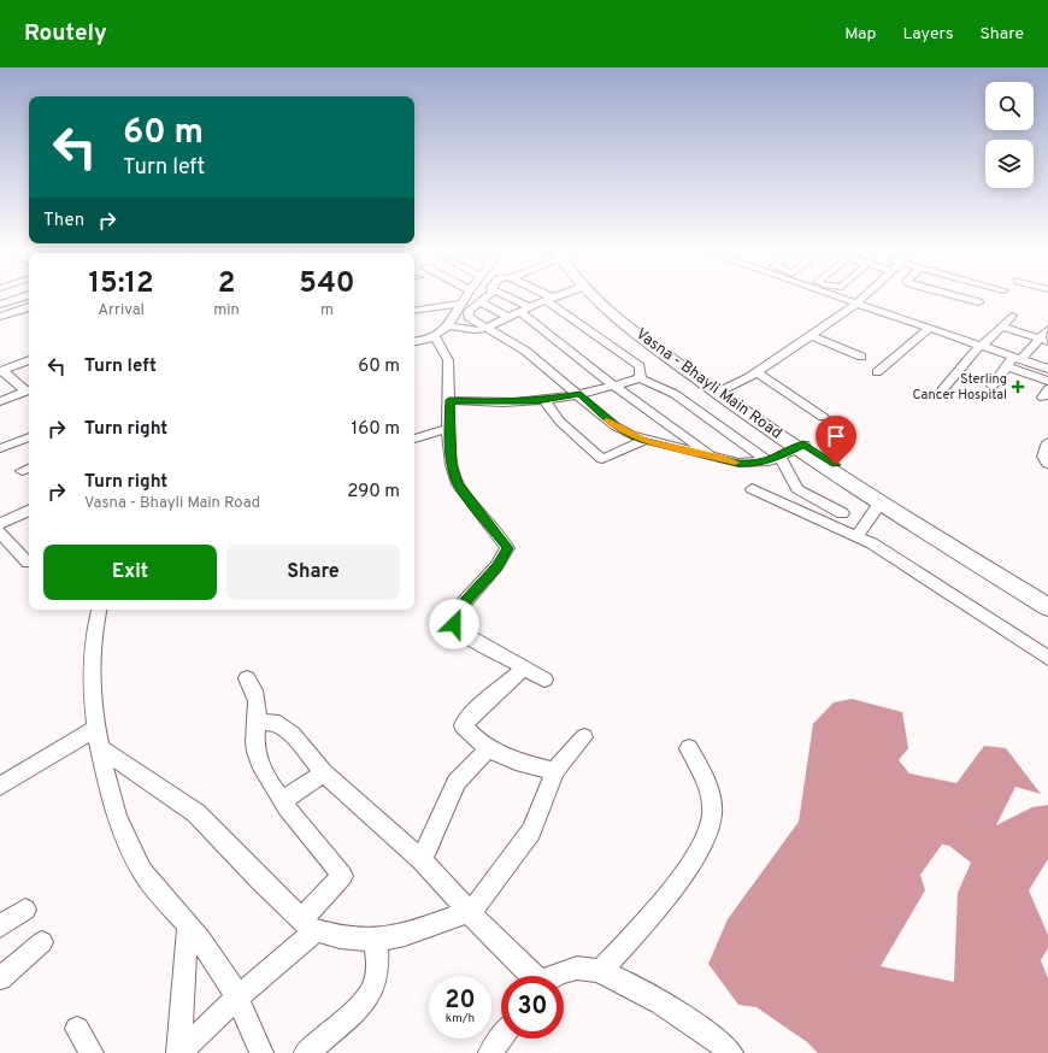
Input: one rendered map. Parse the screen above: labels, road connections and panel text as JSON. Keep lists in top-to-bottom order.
{
  "streets": {
    "main road": ["Vasna - Bhayli Main Road"]
  },
  "places": {
    "health": ["Sterling Cancer Hospital"]
  },
  "page": {
    "header": "Routely",
    "nav": ["Map", "Layers", "Share"],
    "turn": ["60 m", "Turn left"],
    "then": "Then",
    "eta": [
      "15:12",
      "Arrival",
      "2",
      "min",
      "540",
      "m"
    ],
    "list": [
      {
        "name": "Turn left",
        "value": "60 m"
      },
      {
        "name": "Turn right",
        "value": "160 m"
      },
      {
        "name": "Turn right",
        "note": "Vasna - Bhayli Main Road",
        "value": "290 m"
      }
    ],
    "buttons": ["Exit", "Share"],
    "speed": "20 km/h",
    "limit": "30"
  }
}
